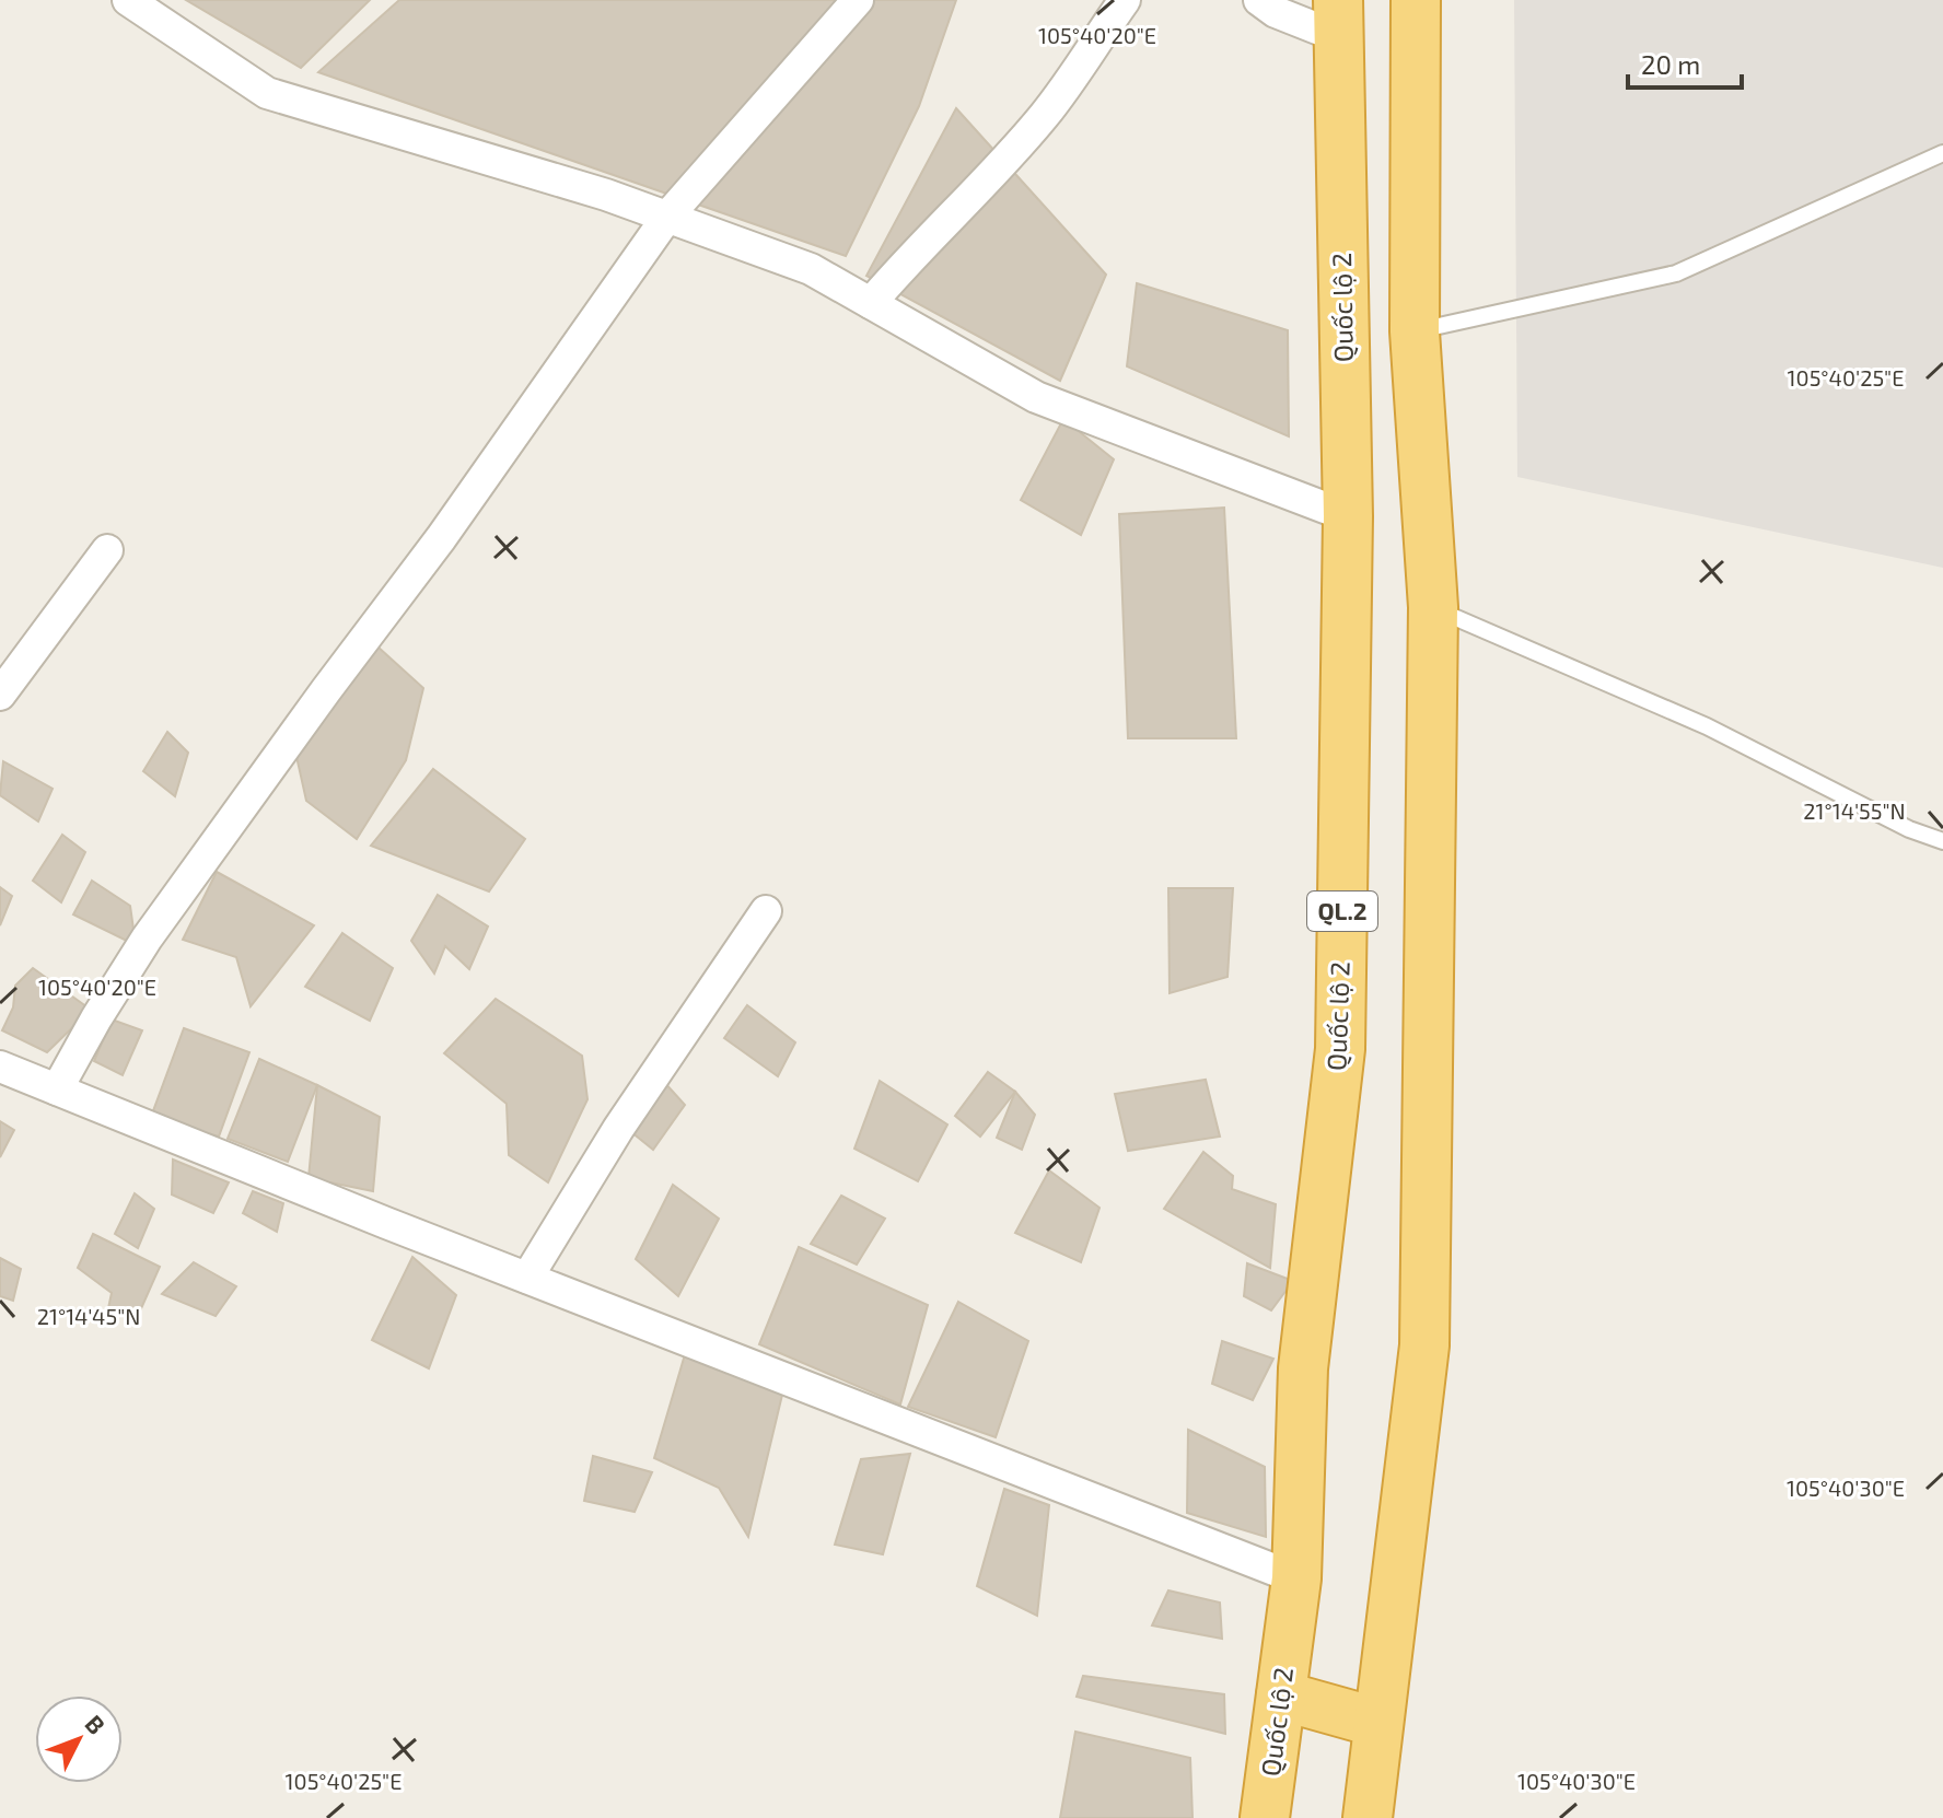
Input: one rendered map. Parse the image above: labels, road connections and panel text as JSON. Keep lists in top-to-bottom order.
{
  "streets": {
    "highway": ["Quốc lộ 2", "QL.2"]
  },
  "scale_bar": "20 m",
  "north": "top right",
  "coordinates": [
    "105°40'20\"E",
    "105°40'25\"E",
    "21°14'55\"N",
    "21°14'45\"N",
    "105°40'30\"E"
  ]
}
